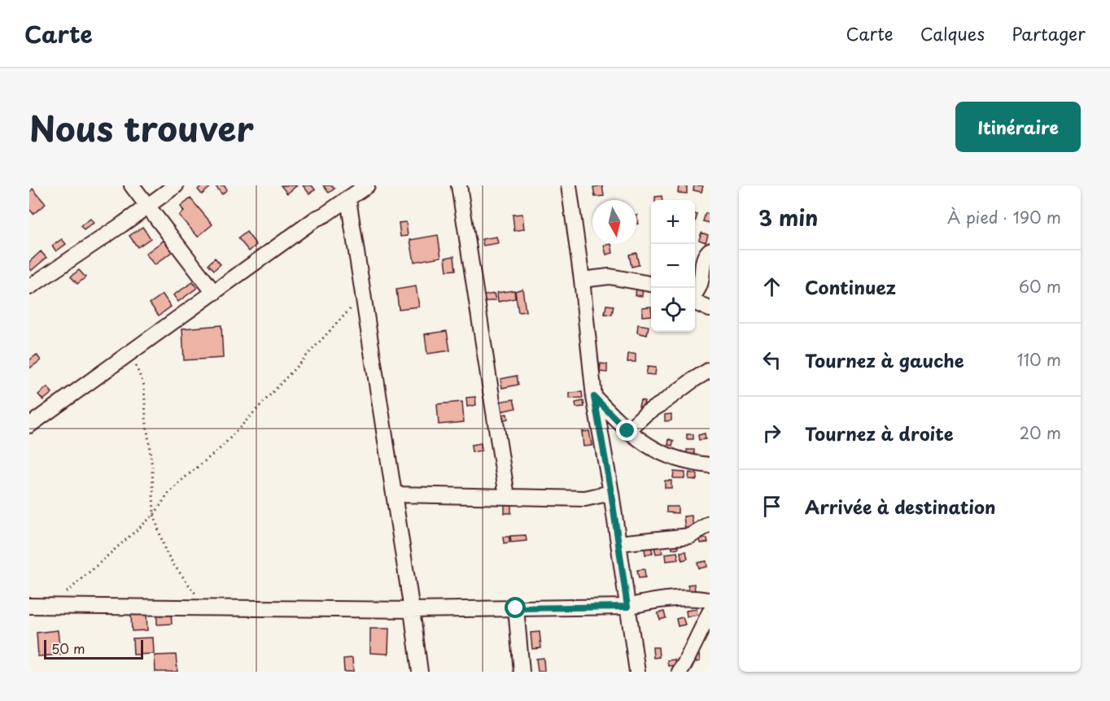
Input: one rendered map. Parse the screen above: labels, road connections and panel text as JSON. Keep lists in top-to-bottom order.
{
  "scale_bar": "50 m",
  "north": "bottom",
  "page": {
    "header": "Carte",
    "nav": ["Carte", "Calques", "Partager"],
    "title": "Nous trouver",
    "buttons": "Itinéraire",
    "heading": ["3 min", "À pied · 190 m"],
    "map_buttons": ["+", "−"],
    "list": [
      ["Continuez", "60 m"],
      ["Tournez à gauche", "110 m"],
      ["Tournez à droite", "20 m"],
      "Arrivée à destination"
    ],
    "scale": "50 m"
  }
}
